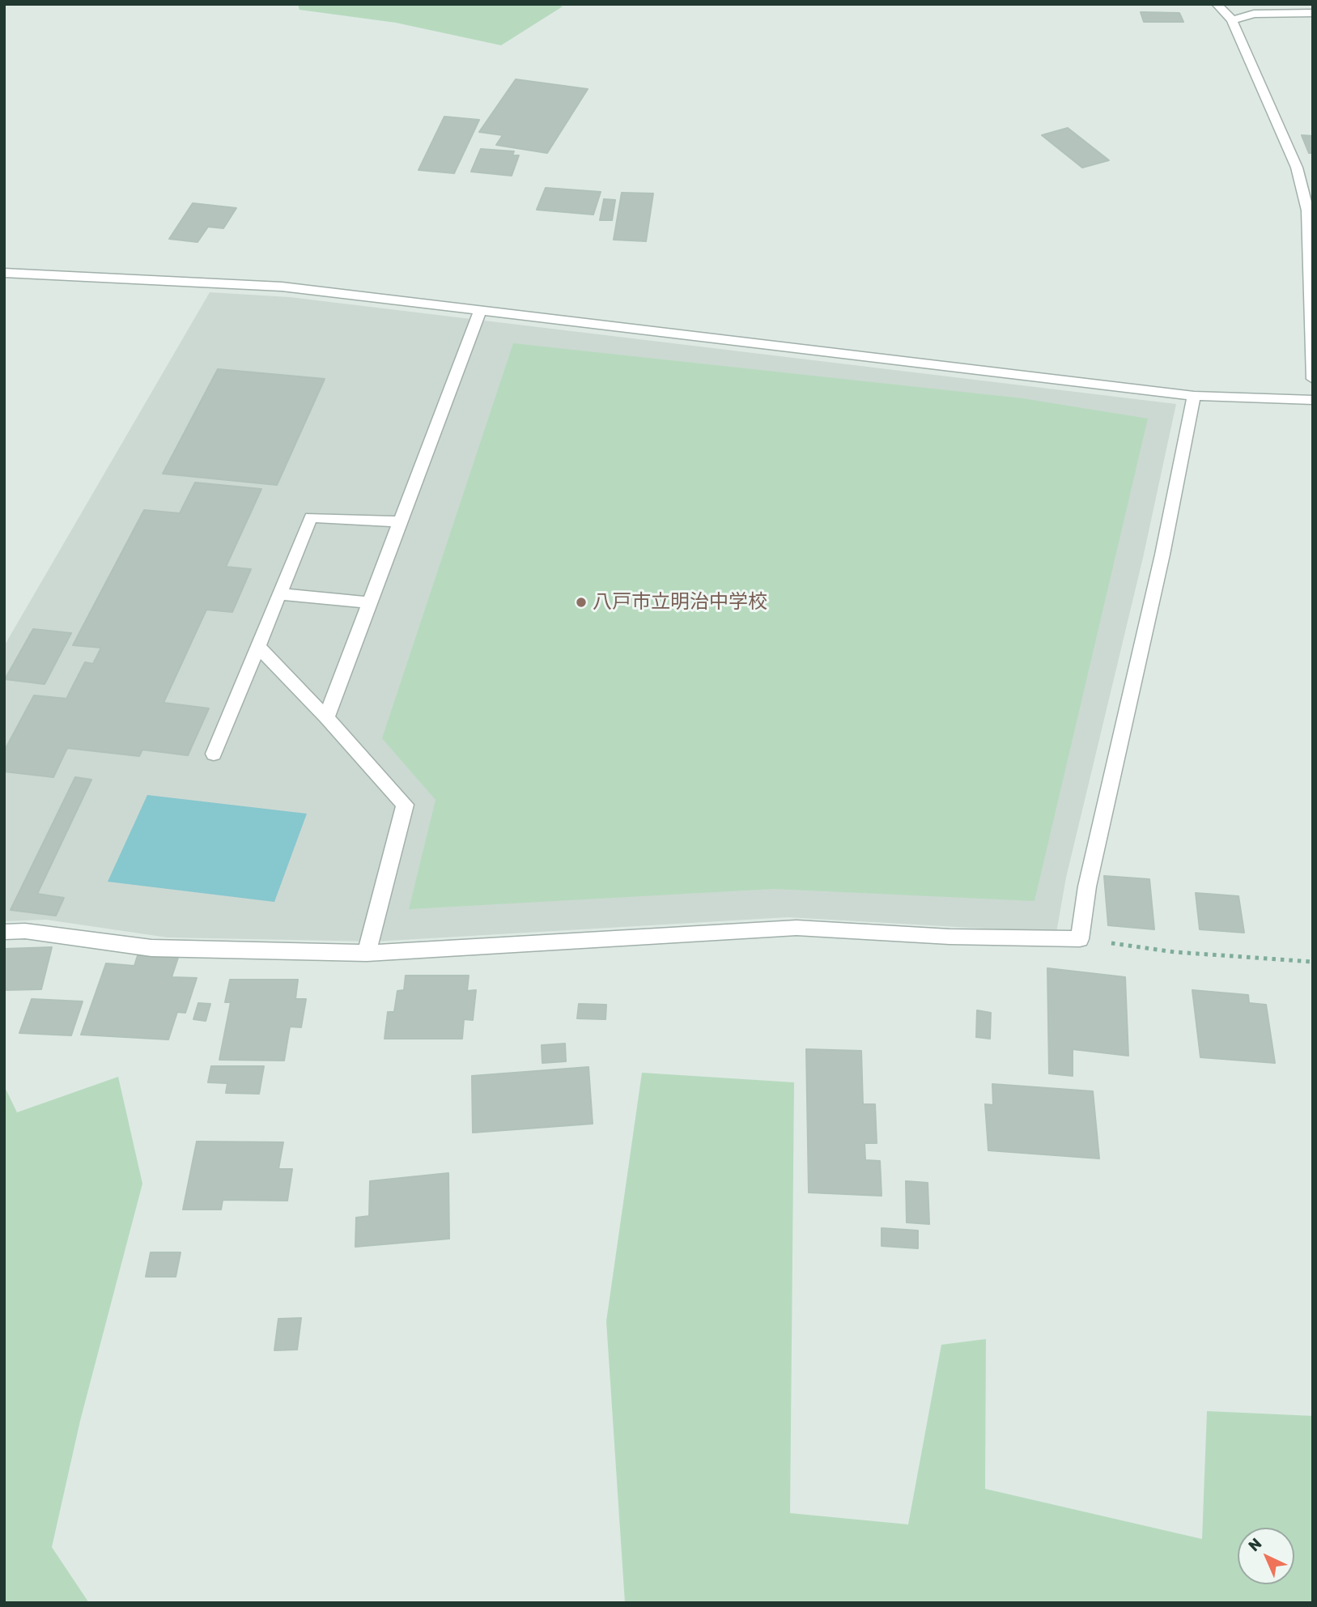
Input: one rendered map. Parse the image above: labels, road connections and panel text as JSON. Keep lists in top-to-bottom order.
{
  "places": ["八戸市立明治中学校"],
  "north": "top left"
}
